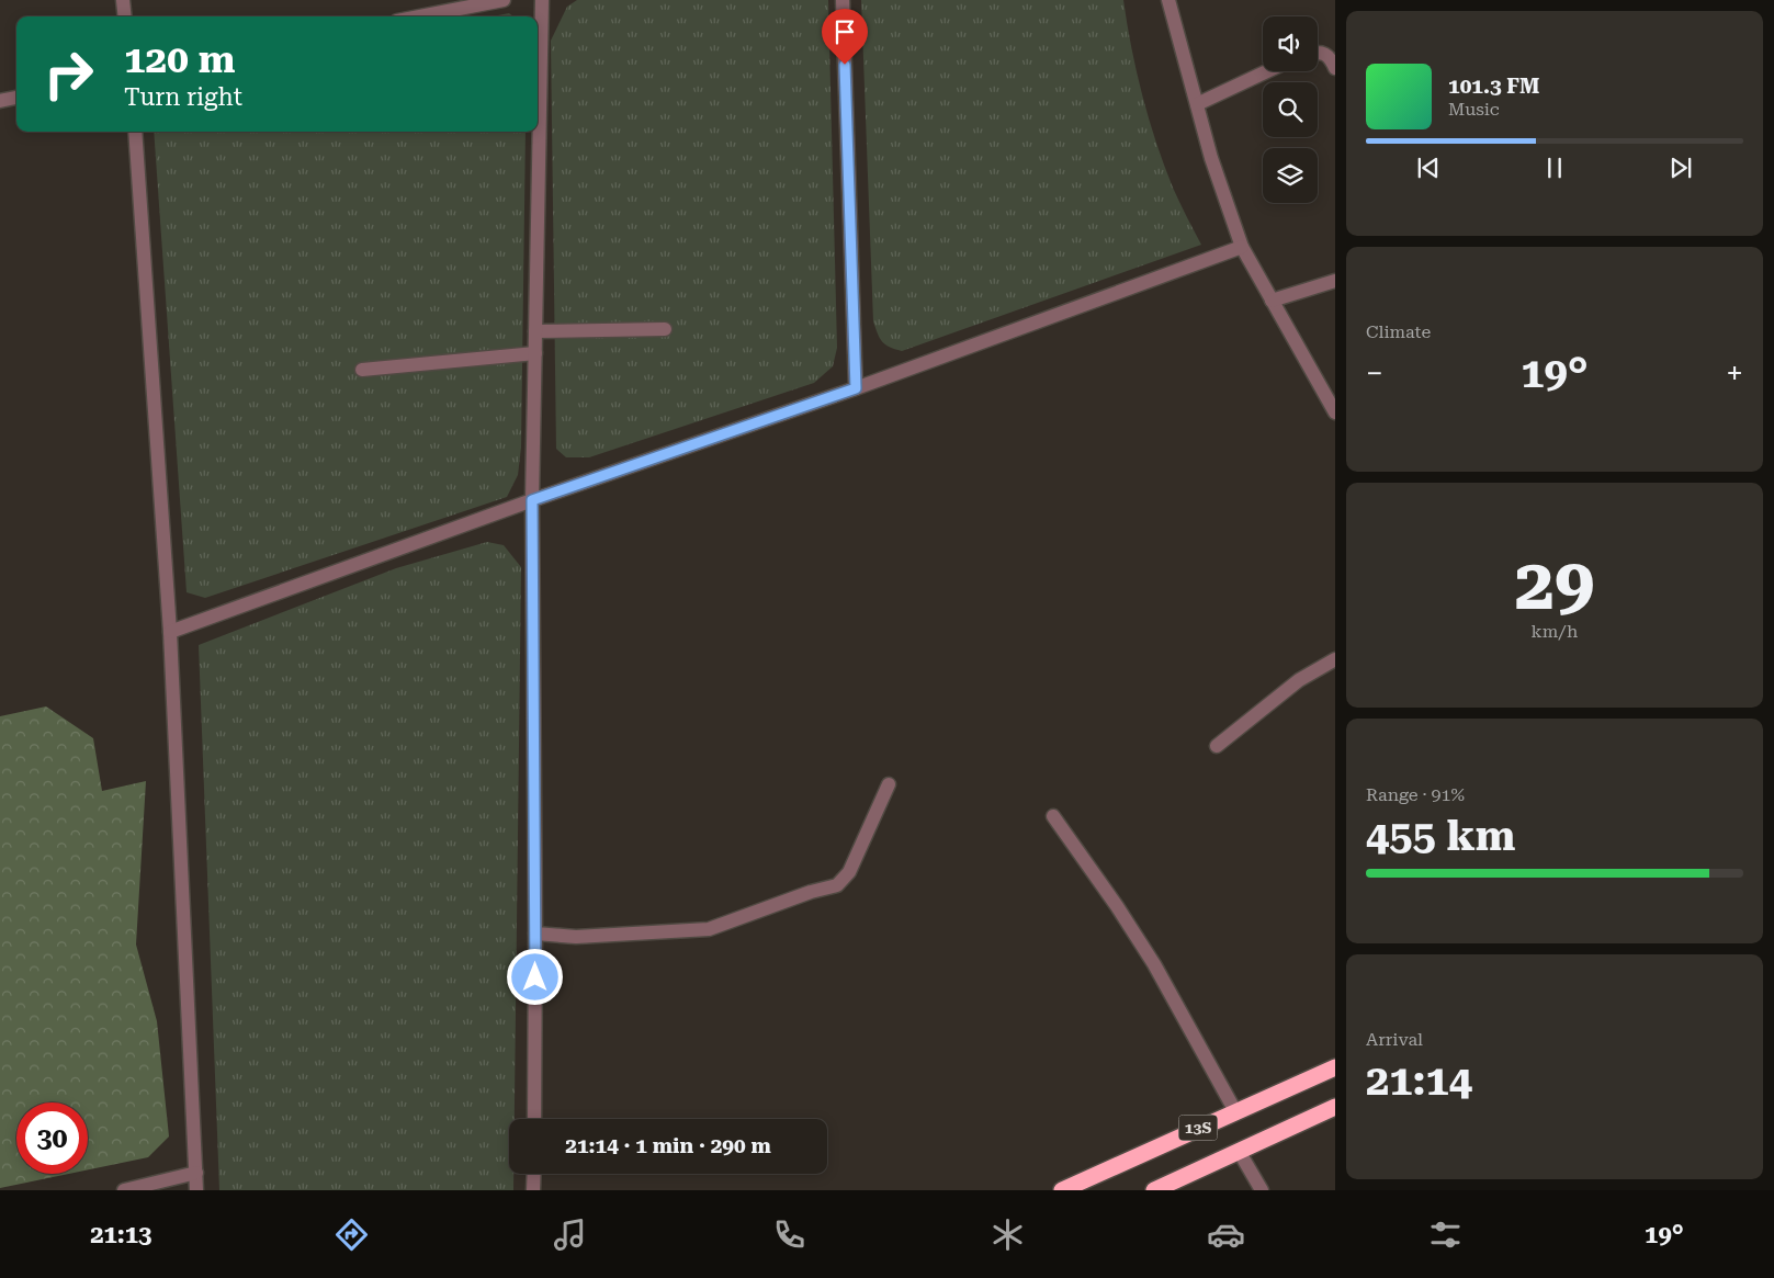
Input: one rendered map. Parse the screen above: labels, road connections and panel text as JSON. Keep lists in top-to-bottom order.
{
  "streets": {
    "highway": ["13S"]
  },
  "page": {
    "turn": ["120 m", "Turn right"],
    "song": ["101.3 FM", "Music"],
    "tile": [
      "Climate",
      ["29", "km/h"],
      ["Range · 91%", "455 km"],
      ["Arrival", "21:14"]
    ],
    "heat": ["−", "19°", "+"],
    "limit": "30",
    "trip": "21:14 · 1 min · 290 m",
    "tabs": ["21:13", "19°"]
  }
}
